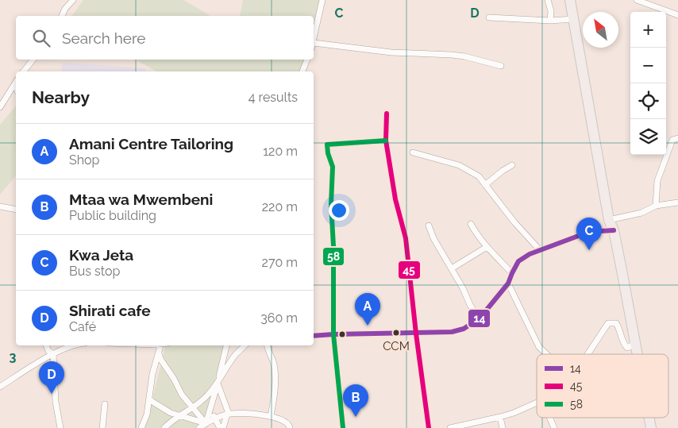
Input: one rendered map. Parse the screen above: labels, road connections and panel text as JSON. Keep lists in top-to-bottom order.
{
  "places": ["CCM"],
  "lines": ["transit line 45", "transit line 58", "transit line 14"],
  "legend": ["14", "45", "58"],
  "north": "top left",
  "page": {
    "map_buttons": ["+", "−"],
    "search": "Search here",
    "heading": ["Nearby", "4 results"],
    "list": [
      {
        "mark": "A",
        "name": "Amani Centre Tailoring",
        "note": "Shop",
        "value": "120 m"
      },
      {
        "mark": "B",
        "name": "Mtaa wa Mwembeni",
        "note": "Public building",
        "value": "220 m"
      },
      {
        "mark": "C",
        "name": "Kwa Jeta",
        "note": "Bus stop",
        "value": "270 m"
      },
      {
        "mark": "D",
        "name": "Shirati cafe",
        "note": "Café",
        "value": "360 m"
      }
    ],
    "pins": [
      "C",
      "A",
      "D",
      "B"
    ]
  },
  "grid": {
    "columns": ["C", "D"],
    "rows": ["3"]
  }
}
